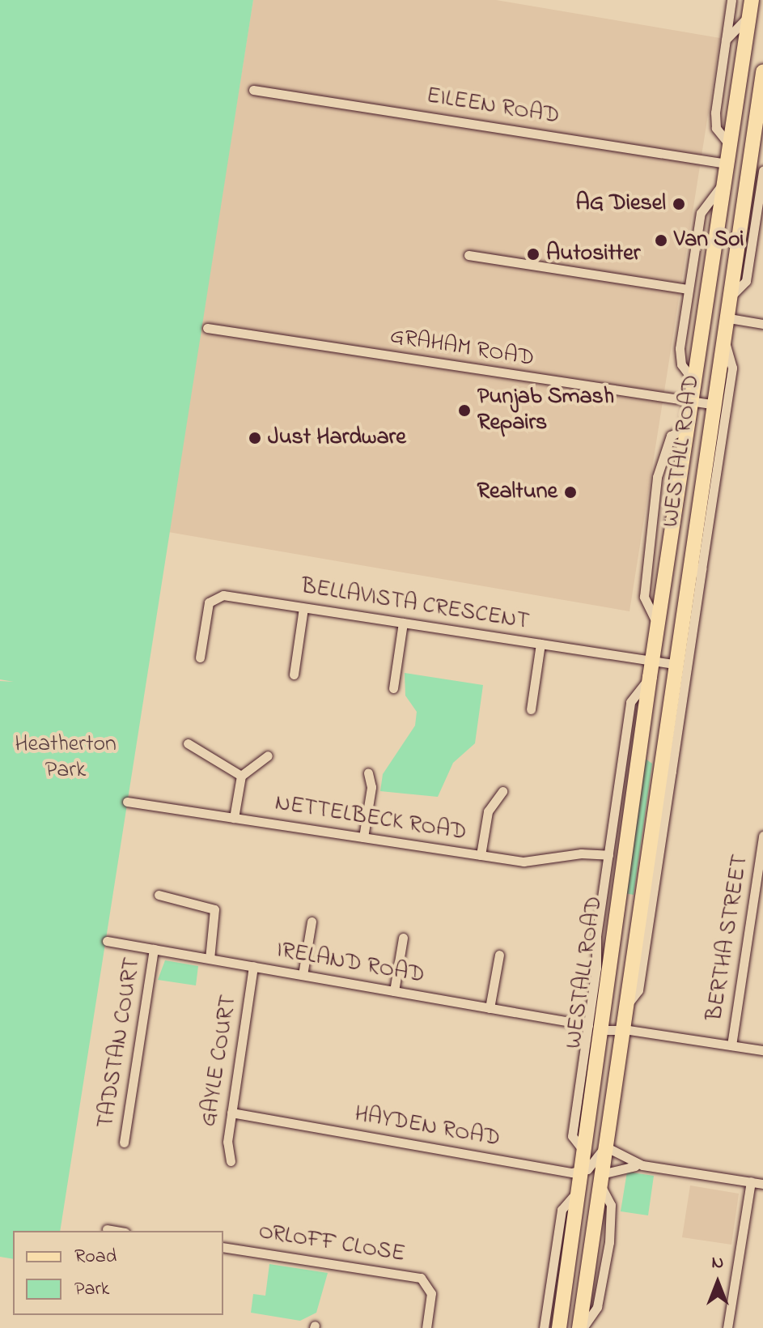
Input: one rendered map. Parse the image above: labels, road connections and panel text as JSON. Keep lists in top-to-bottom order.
{
  "streets": {
    "main road": ["WESTALL ROAD"],
    "street": [
      "EILEEN ROAD",
      "GRAHAM ROAD",
      "BELLAVISTA CRESCENT",
      "NETTELBECK ROAD",
      "BERTHA STREET",
      "IRELAND ROAD",
      "TADSTAN COURT",
      "GAYLE COURT",
      "HAYDEN ROAD",
      "ORLOFF CLOSE"
    ]
  },
  "crossings": [
    ["EILEEN ROAD", "WESTALL ROAD"],
    ["GRAHAM ROAD", "WESTALL ROAD"],
    ["WESTALL ROAD", "BELLAVISTA CRESCENT"],
    ["WESTALL ROAD", "NETTELBECK ROAD"],
    ["WESTALL ROAD", "IRELAND ROAD"],
    ["WESTALL ROAD", "HAYDEN ROAD"],
    ["BERTHA STREET", "IRELAND ROAD"],
    ["IRELAND ROAD", "TADSTAN COURT"],
    ["IRELAND ROAD", "GAYLE COURT"],
    ["GAYLE COURT", "HAYDEN ROAD"]
  ],
  "parks": ["Heatherton Park"],
  "places": [
    "AG Diesel",
    "Van Soi",
    "Autositter",
    "Punjab Smash Repairs",
    "Just Hardware",
    "Realtune"
  ],
  "legend": ["Road", "Park"],
  "north": "top"
}
